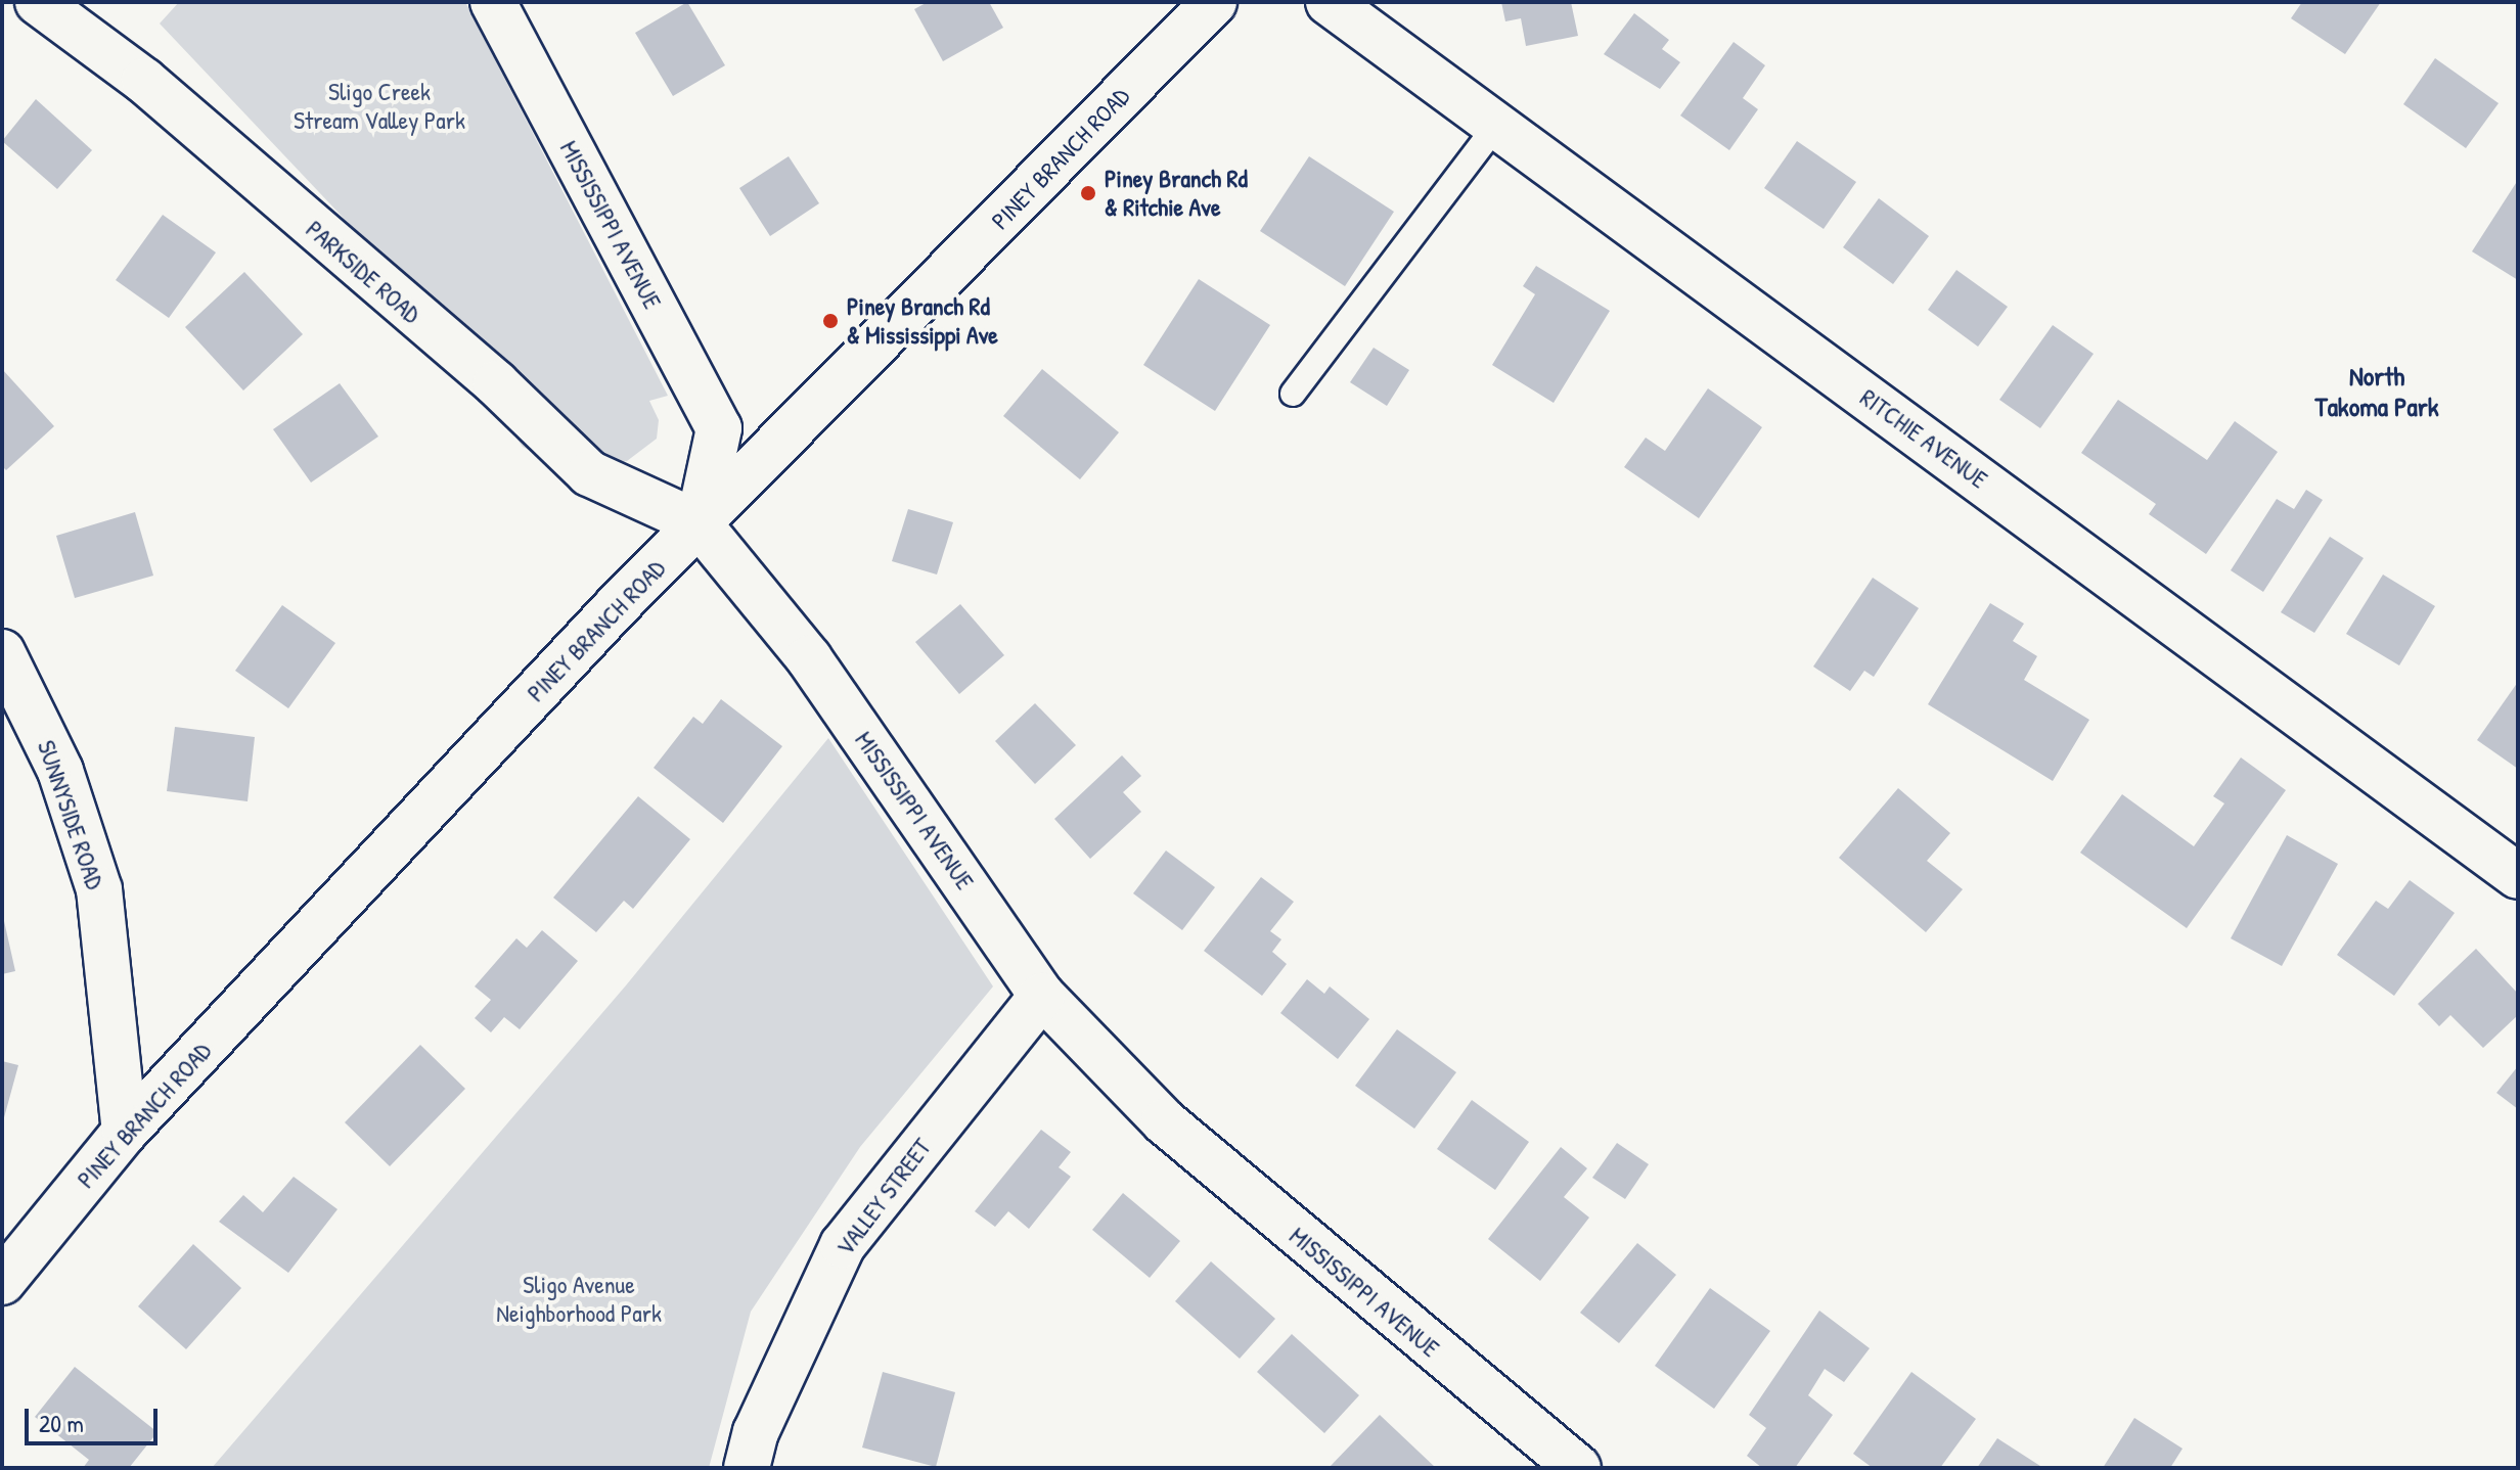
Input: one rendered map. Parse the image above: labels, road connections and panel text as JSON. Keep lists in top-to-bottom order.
{
  "streets": {
    "street": [
      "PINEY BRANCH ROAD",
      "MISSISSIPPI AVENUE",
      "PARKSIDE ROAD",
      "RITCHIE AVENUE",
      "SUNNYSIDE ROAD",
      "VALLEY STREET"
    ]
  },
  "crossings": [
    ["PINEY BRANCH ROAD", "MISSISSIPPI AVENUE"],
    ["PINEY BRANCH ROAD", "PARKSIDE ROAD"],
    ["PINEY BRANCH ROAD", "SUNNYSIDE ROAD"],
    ["MISSISSIPPI AVENUE", "PARKSIDE ROAD"],
    ["MISSISSIPPI AVENUE", "VALLEY STREET"]
  ],
  "districts": ["North Takoma Park"],
  "parks": ["Sligo Creek Stream Valley Park", "Sligo Avenue Neighborhood Park"],
  "places": ["Piney Branch Rd & Ritchie Ave", "Piney Branch Rd & Mississippi Ave"],
  "scale_bar": "20 m"
}
